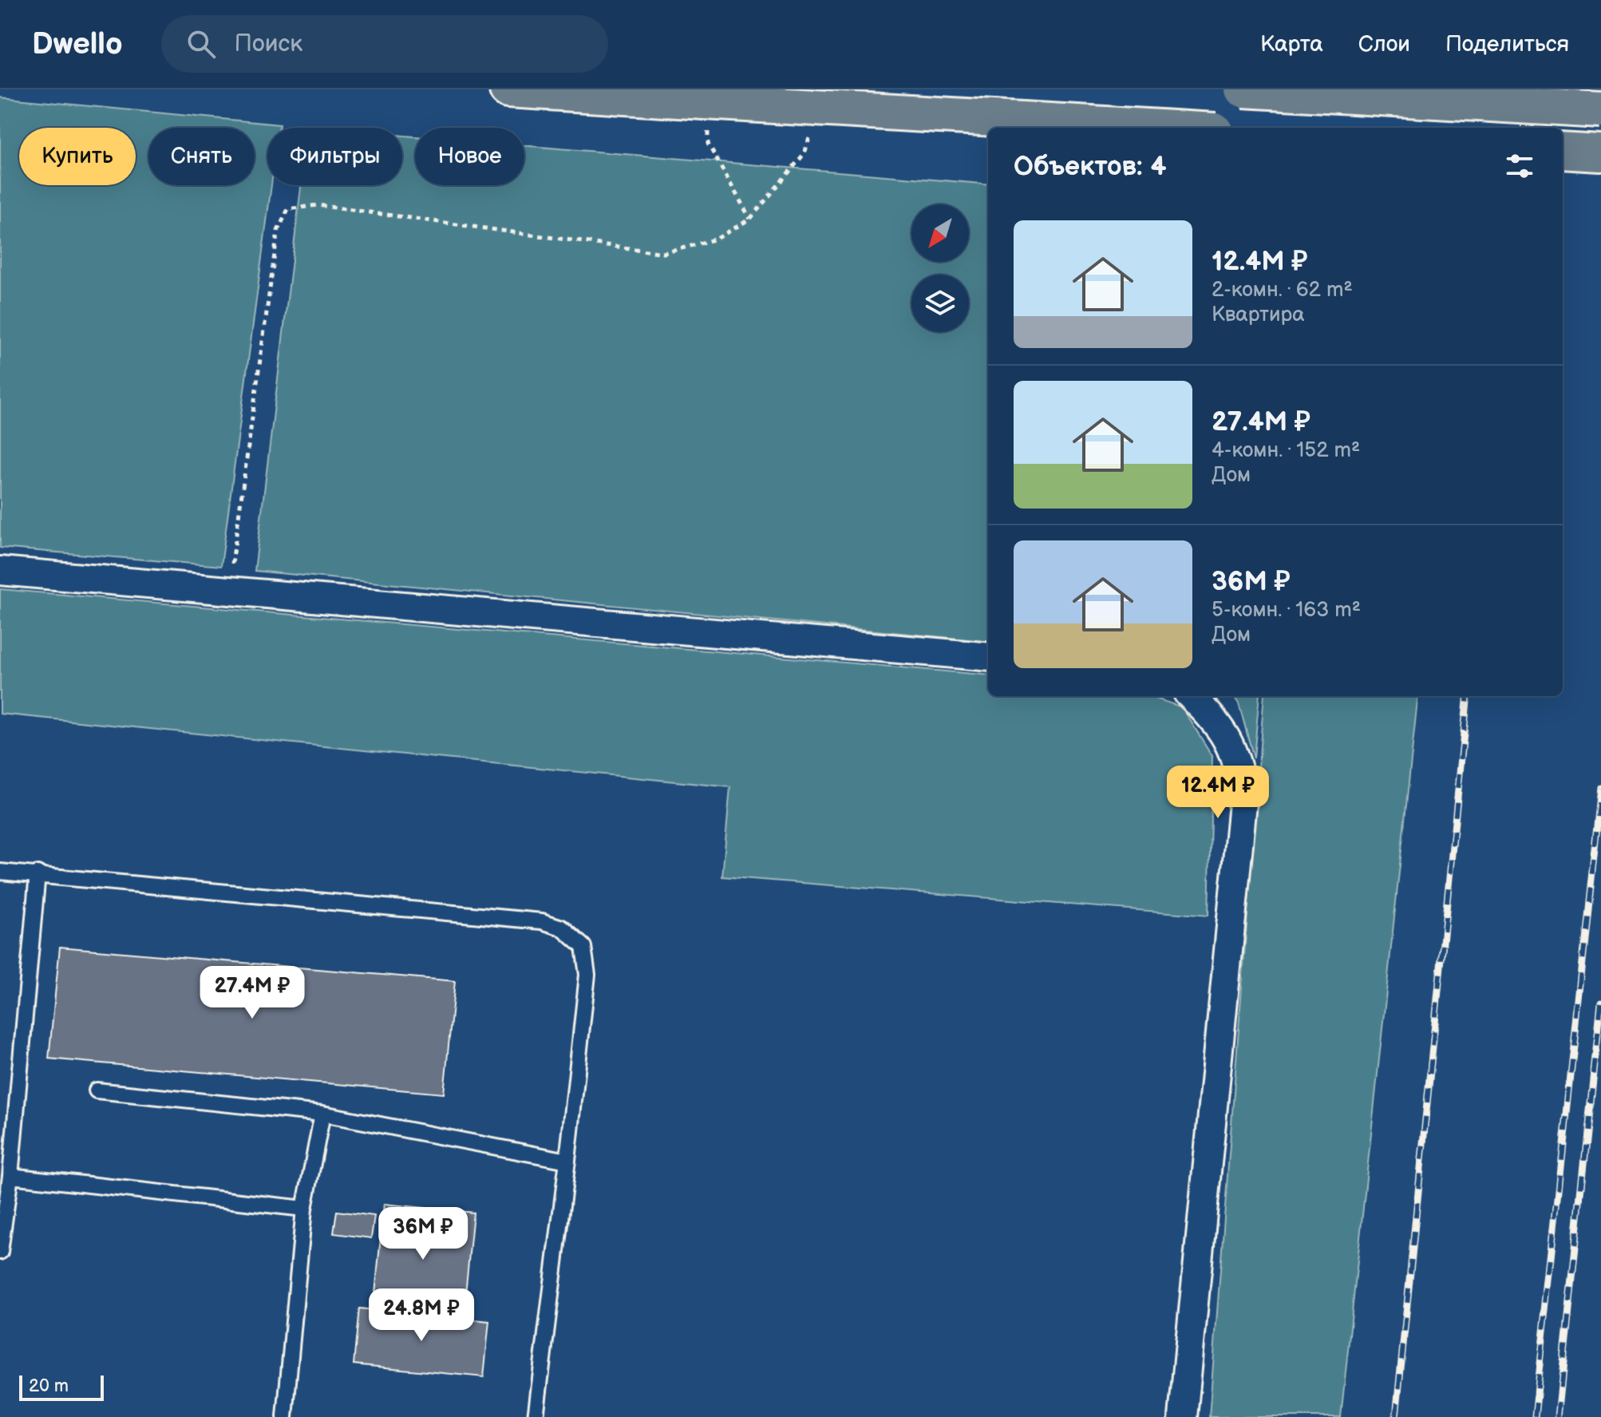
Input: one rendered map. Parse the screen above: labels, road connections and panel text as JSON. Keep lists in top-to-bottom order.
{
  "scale_bar": "20 m",
  "north": "bottom left",
  "page": {
    "header": "Dwello",
    "search": "Поиск",
    "nav": ["Карта", "Слои", "Поделиться"],
    "chip": [
      "Купить",
      "Снять",
      "Фильтры",
      "Новое"
    ],
    "heading": "Объектов: 4",
    "list": [
      {
        "name": "12.4M ₽",
        "note": "2-комн. · 62 m² · Квартира"
      },
      {
        "name": "27.4M ₽",
        "note": "4-комн. · 152 m² · Дом"
      },
      {
        "name": "36M ₽",
        "note": "5-комн. · 163 m² · Дом"
      }
    ],
    "price": [
      "12.4M ₽",
      "27.4M ₽",
      "36M ₽",
      "24.8M ₽"
    ],
    "scale": "20 m"
  }
}
